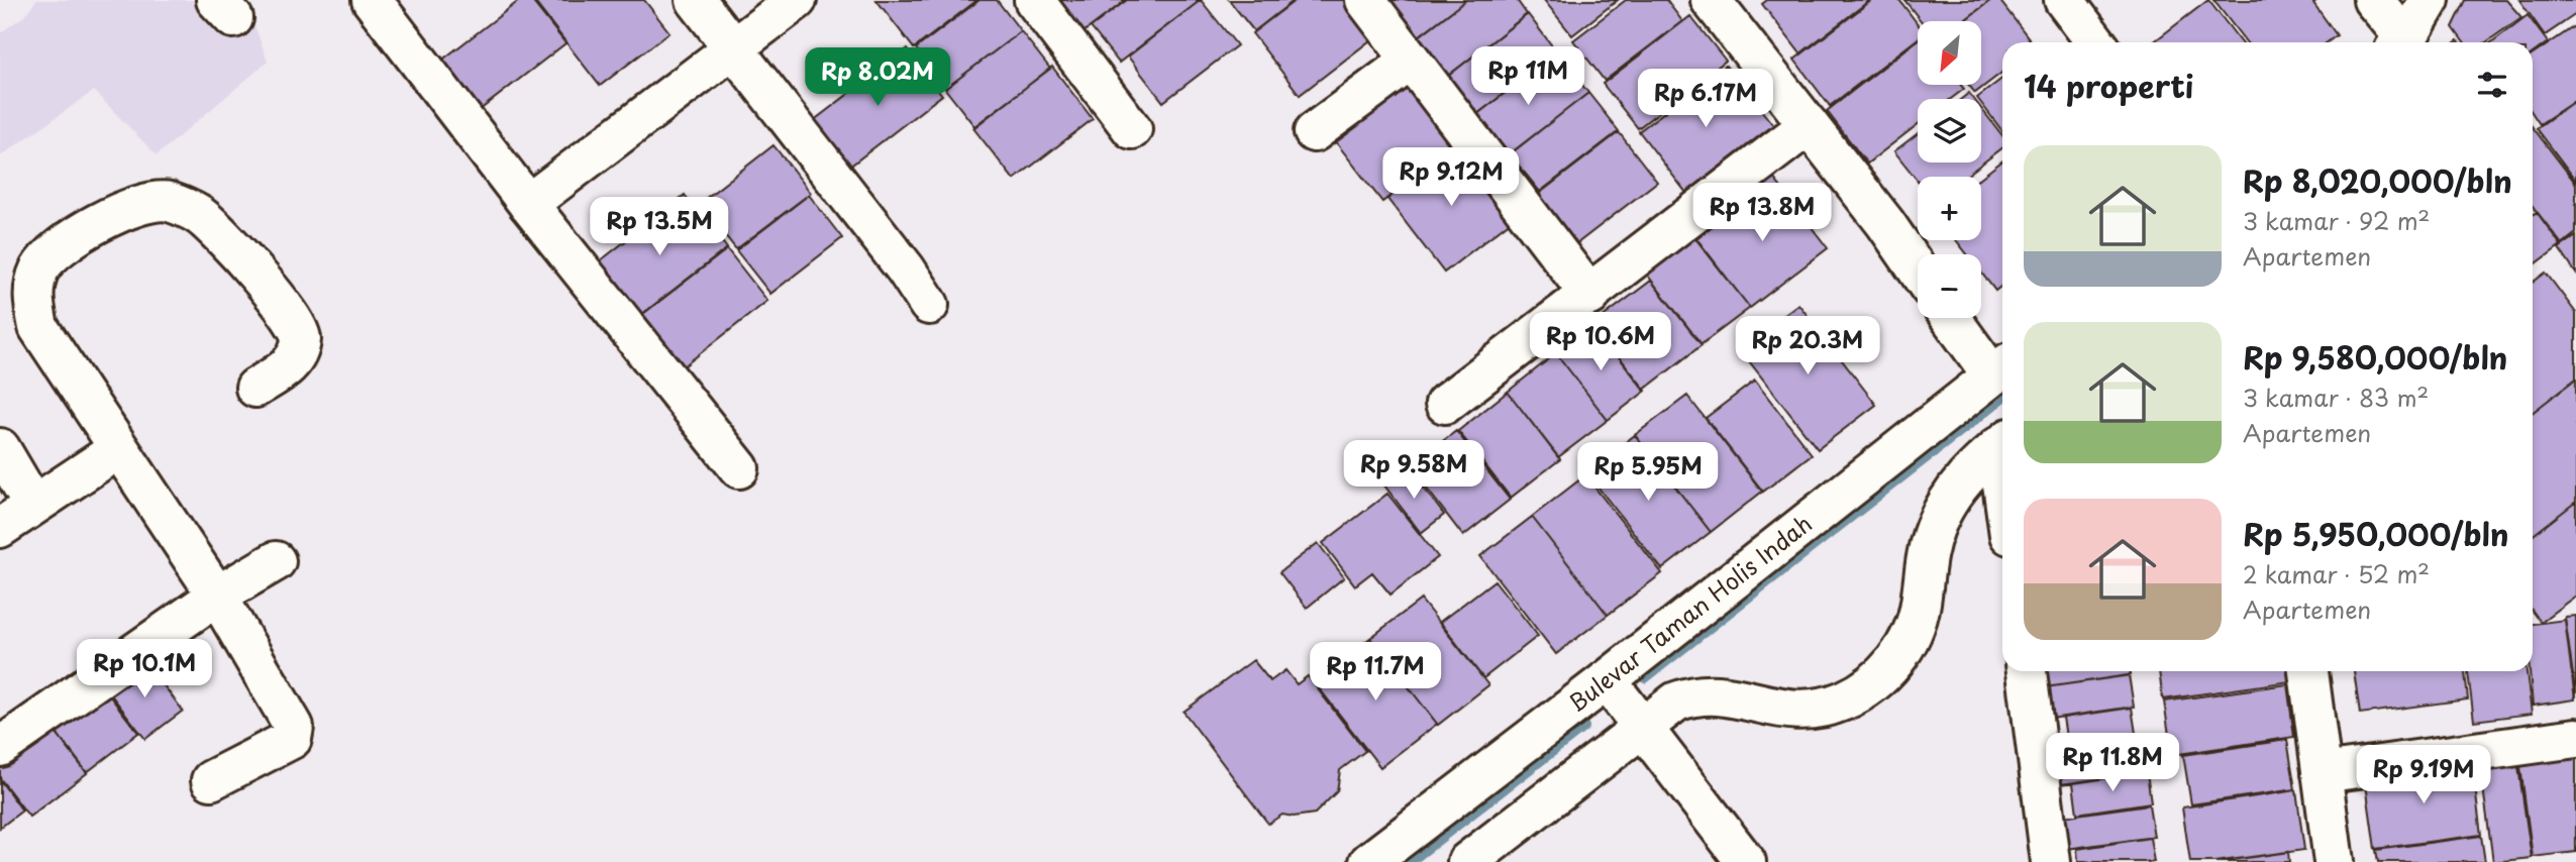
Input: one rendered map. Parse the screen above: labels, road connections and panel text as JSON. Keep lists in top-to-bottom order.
{
  "streets": {
    "street": ["Bulevar Taman Holis Indah"]
  },
  "north": "bottom left",
  "page": {
    "map_buttons": ["+", "−"],
    "heading": "14 properti",
    "price": [
      "Rp 11M",
      "Rp 8.02M",
      "Rp 6.17M",
      "Rp 9.12M",
      "Rp 13.8M",
      "Rp 13.5M",
      "Rp 10.6M",
      "Rp 20.3M",
      "Rp 9.58M",
      "Rp 5.95M",
      "Rp 10.1M",
      "Rp 11.7M",
      "Rp 11.8M",
      "Rp 9.19M"
    ],
    "list": [
      {
        "name": "Rp 8,020,000/bln",
        "note": "3 kamar · 92 m² · Apartemen"
      },
      {
        "name": "Rp 9,580,000/bln",
        "note": "3 kamar · 83 m² · Apartemen"
      },
      {
        "name": "Rp 5,950,000/bln",
        "note": "2 kamar · 52 m² · Apartemen"
      }
    ]
  }
}
